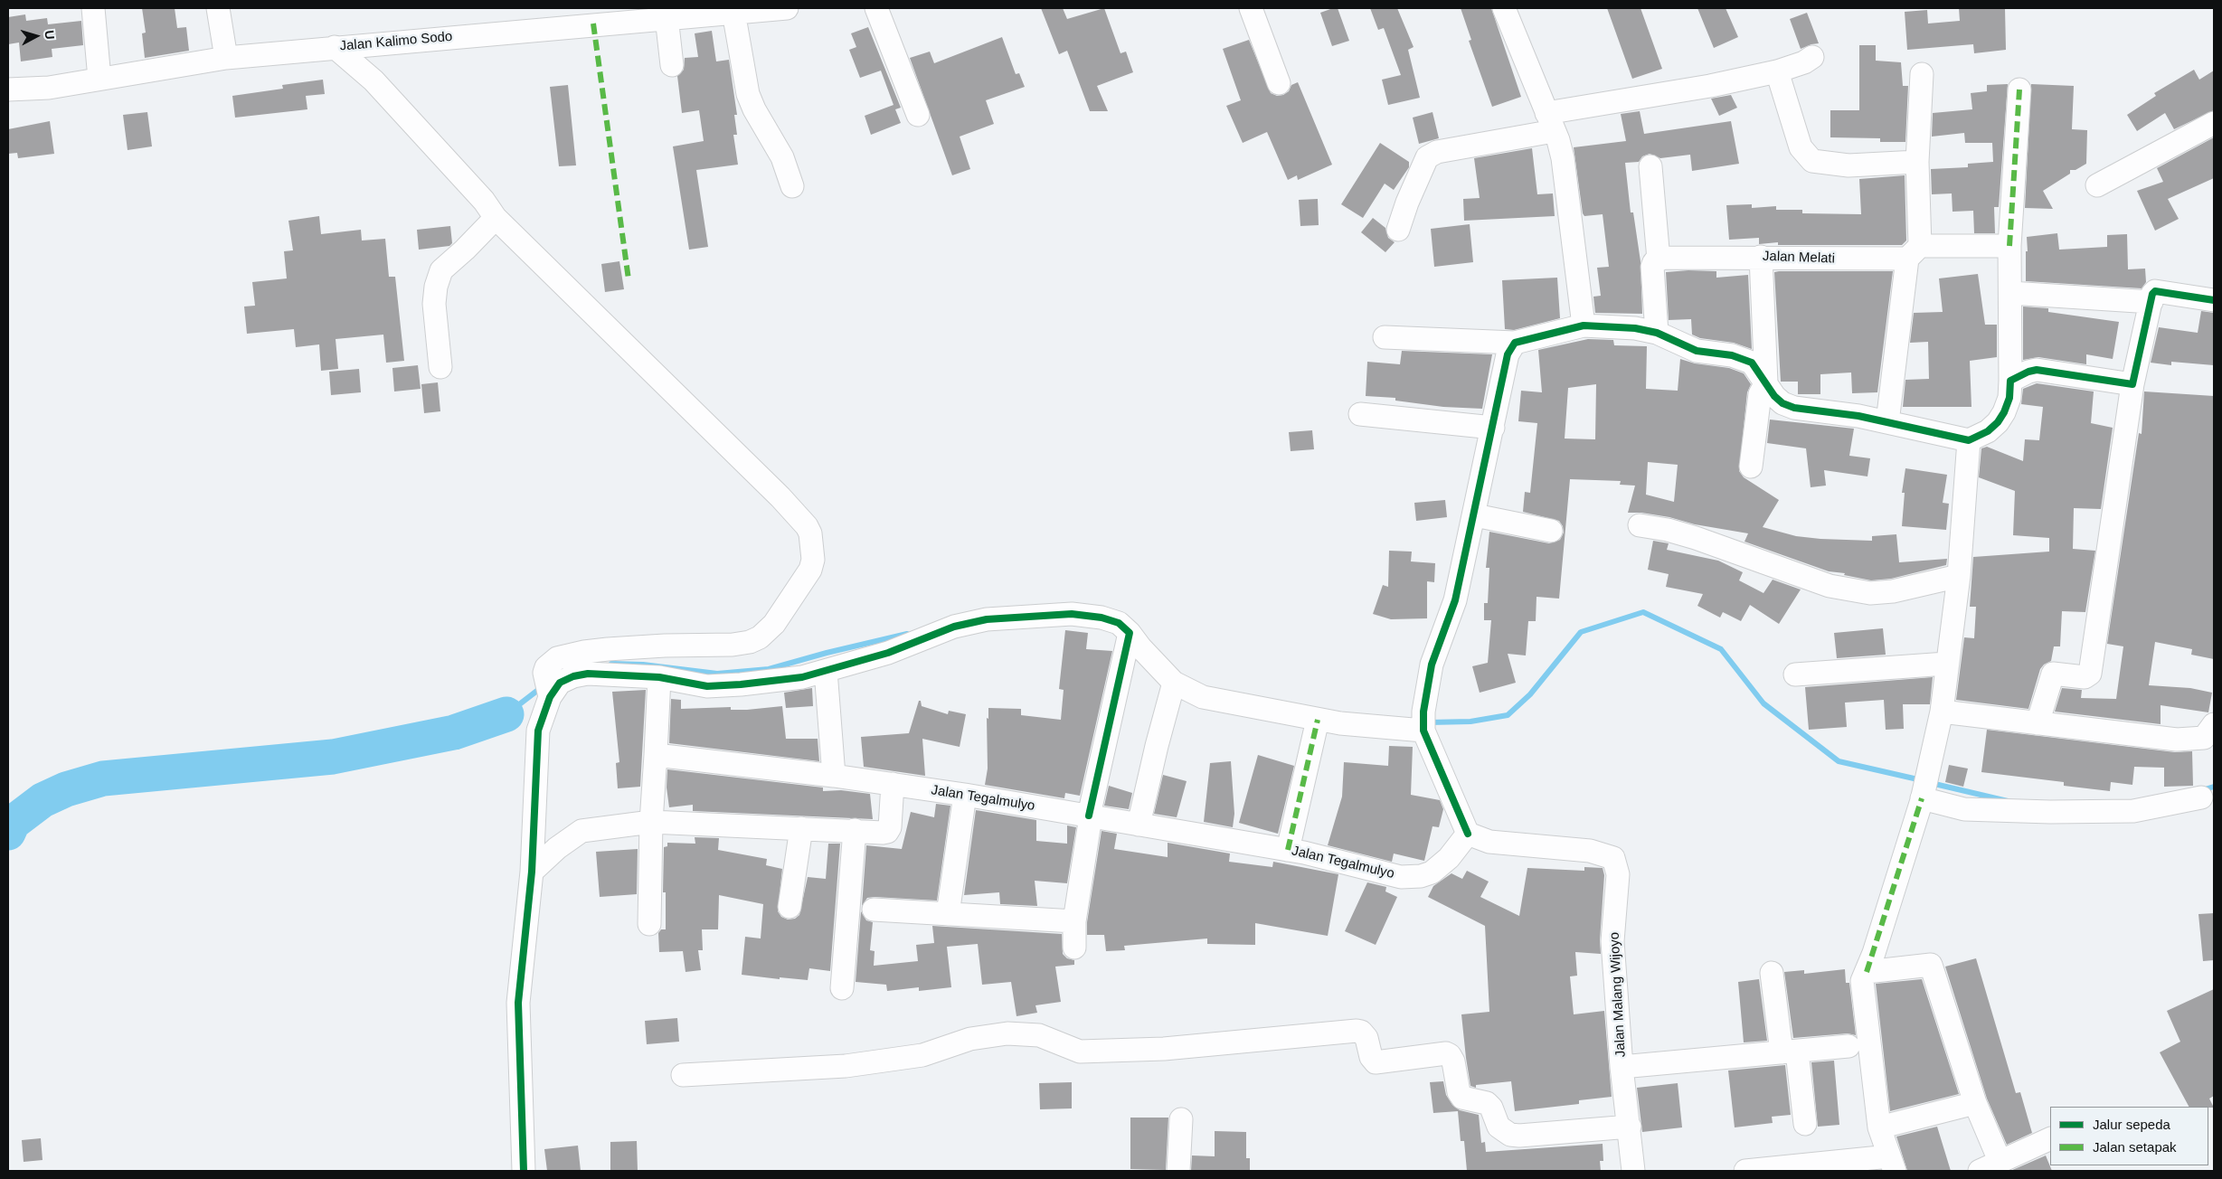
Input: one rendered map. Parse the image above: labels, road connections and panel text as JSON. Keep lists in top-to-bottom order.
{
  "streets": {
    "street": [
      "Jalan Kalimo Sodo",
      "Jalan Melati",
      "Jalan Tegalmulyo",
      "Jalan Malang Wijoyo"
    ]
  },
  "crossings": [
    ["Jalan Tegalmulyo", "Jalan Malang Wijoyo"]
  ],
  "legend": ["Jalur sepeda", "Jalan setapak"],
  "north": "right"
}
